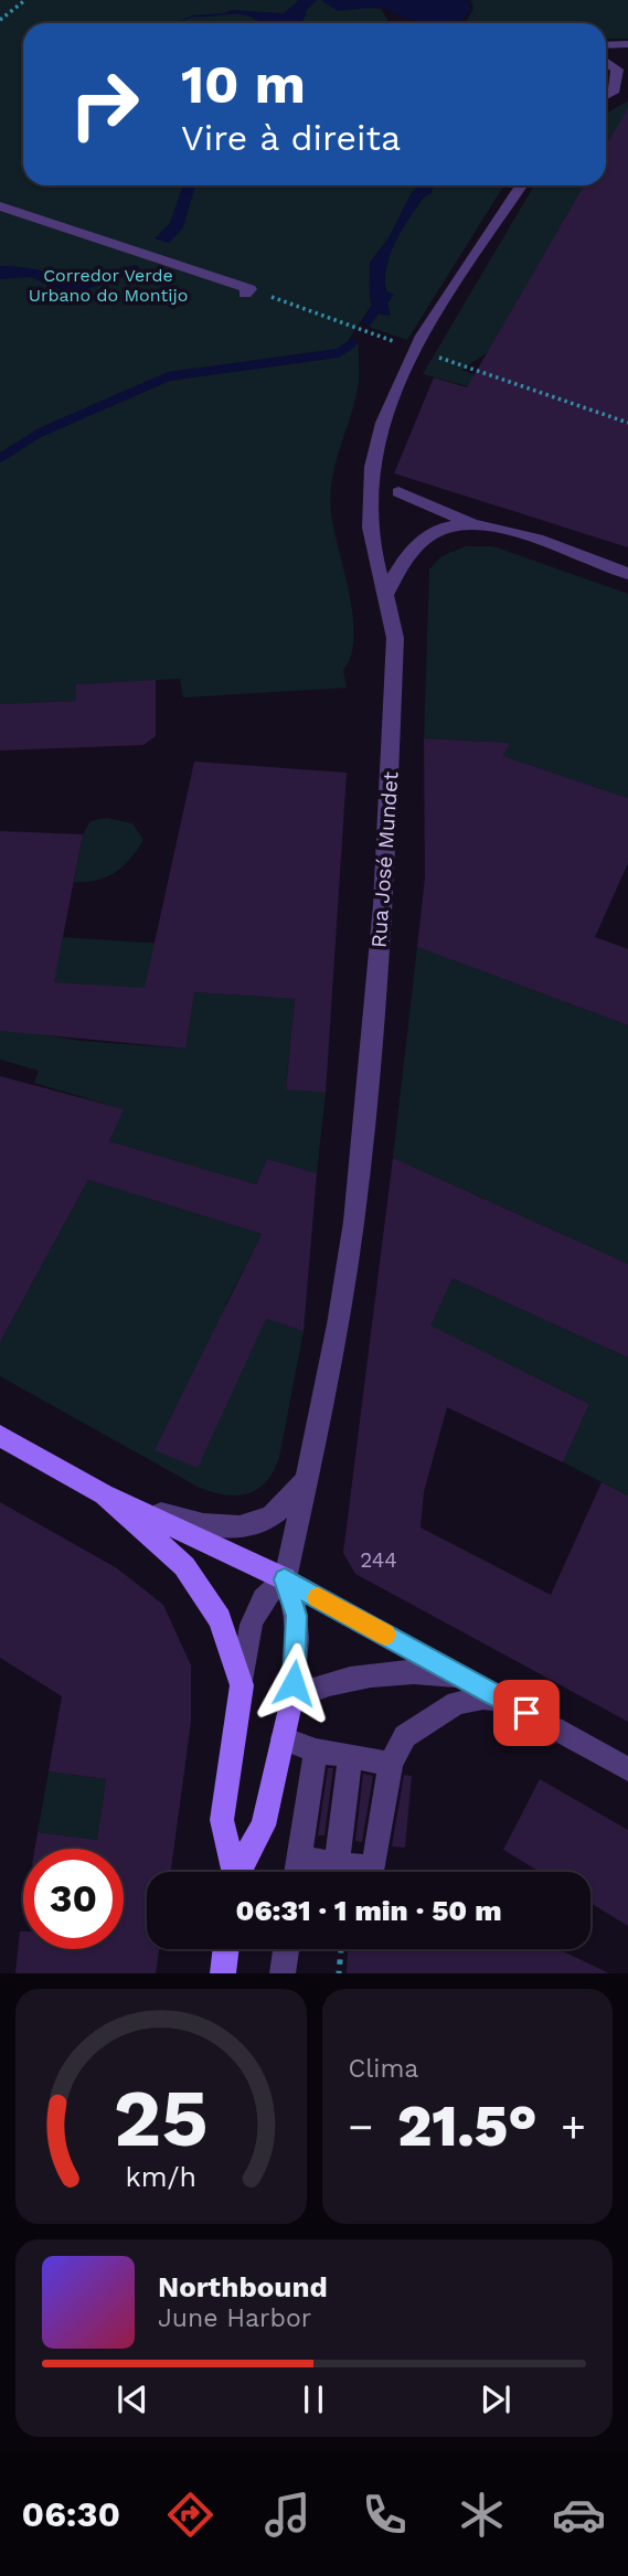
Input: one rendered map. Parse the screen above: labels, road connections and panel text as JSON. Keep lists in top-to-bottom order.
{
  "streets": {
    "street": ["Rua José Mundet"]
  },
  "parks": ["Corredor Verde Urbano do Montijo"],
  "house_numbers": ["244"],
  "page": {
    "turn": ["10 m", "Vire à direita"],
    "limit": "30",
    "trip": "06:31 · 1 min · 50 m",
    "tile": "Clima",
    "heat": ["−", "21.5°", "+"],
    "song": ["Northbound", "June Harbor"],
    "tabs": "06:30",
    "gauge": ["25", "km/h"]
  }
}
